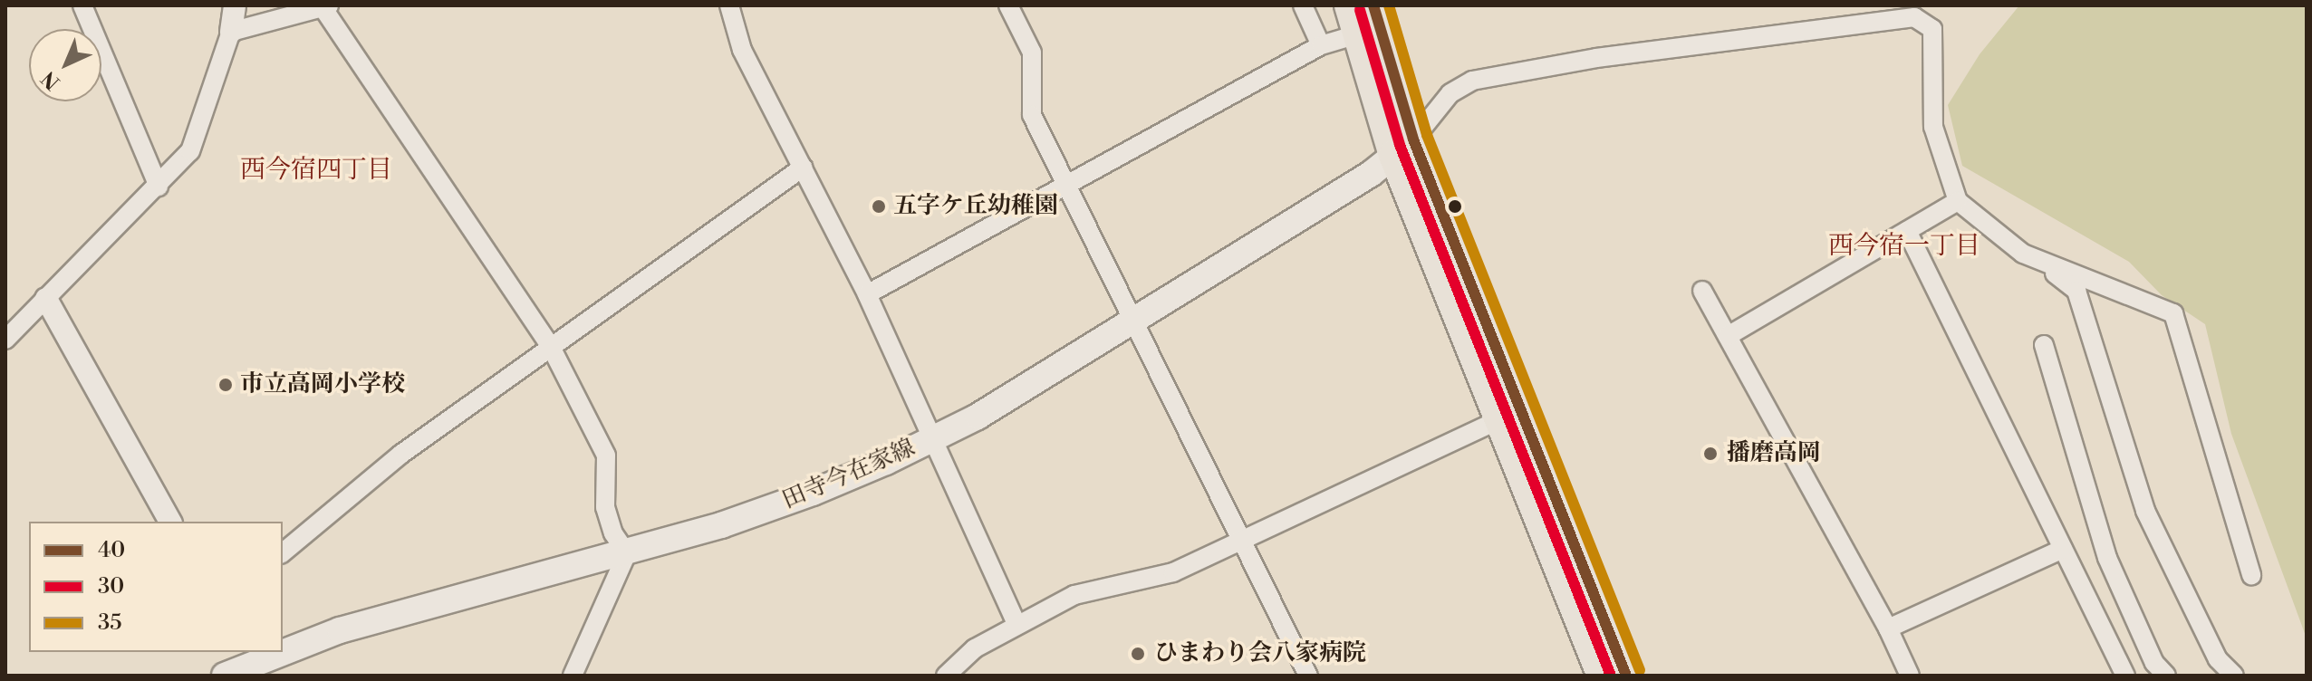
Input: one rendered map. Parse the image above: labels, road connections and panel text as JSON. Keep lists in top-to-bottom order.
{
  "streets": {
    "main road": ["田寺今在家線"]
  },
  "districts": ["西今宿四丁目", "西今宿一丁目"],
  "places": [
    "五字ケ丘幼稚園",
    "市立高岡小学校",
    "播磨高岡",
    "ひまわり会八家病院"
  ],
  "lines": ["transit line 40", "transit line 35", "transit line 30"],
  "legend": ["40", "30", "35"],
  "north": "bottom left"
}
